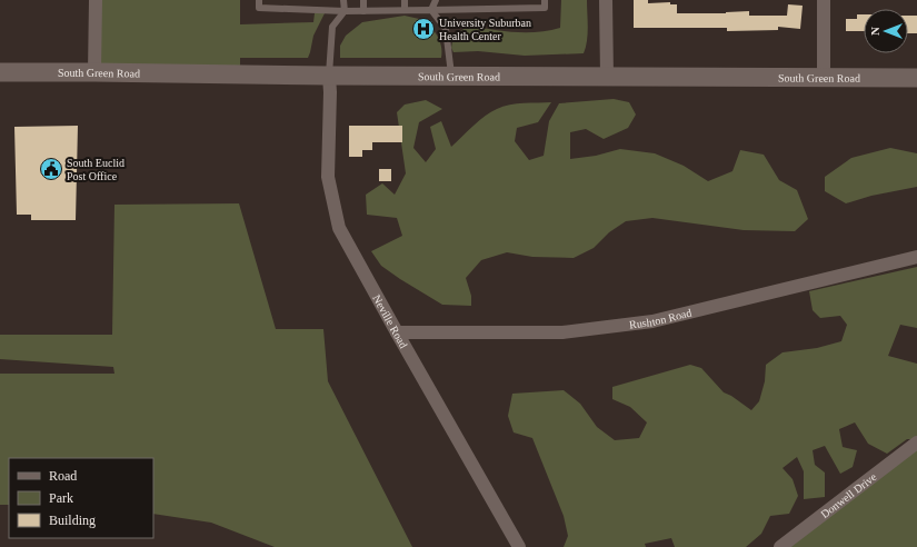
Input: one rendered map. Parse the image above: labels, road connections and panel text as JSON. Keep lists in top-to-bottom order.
{
  "streets": {
    "main road": ["South Green Road"],
    "street": ["Rushton Road", "Neville Road", "Donwell Drive"]
  },
  "crossings": [
    ["South Green Road", "Neville Road"],
    ["Rushton Road", "Neville Road"]
  ],
  "places": {
    "hospital": ["University Suburban Health Center"],
    "public building": ["South Euclid Post Office"]
  },
  "legend": ["Road", "Park", "Building"],
  "north": "left"
}
